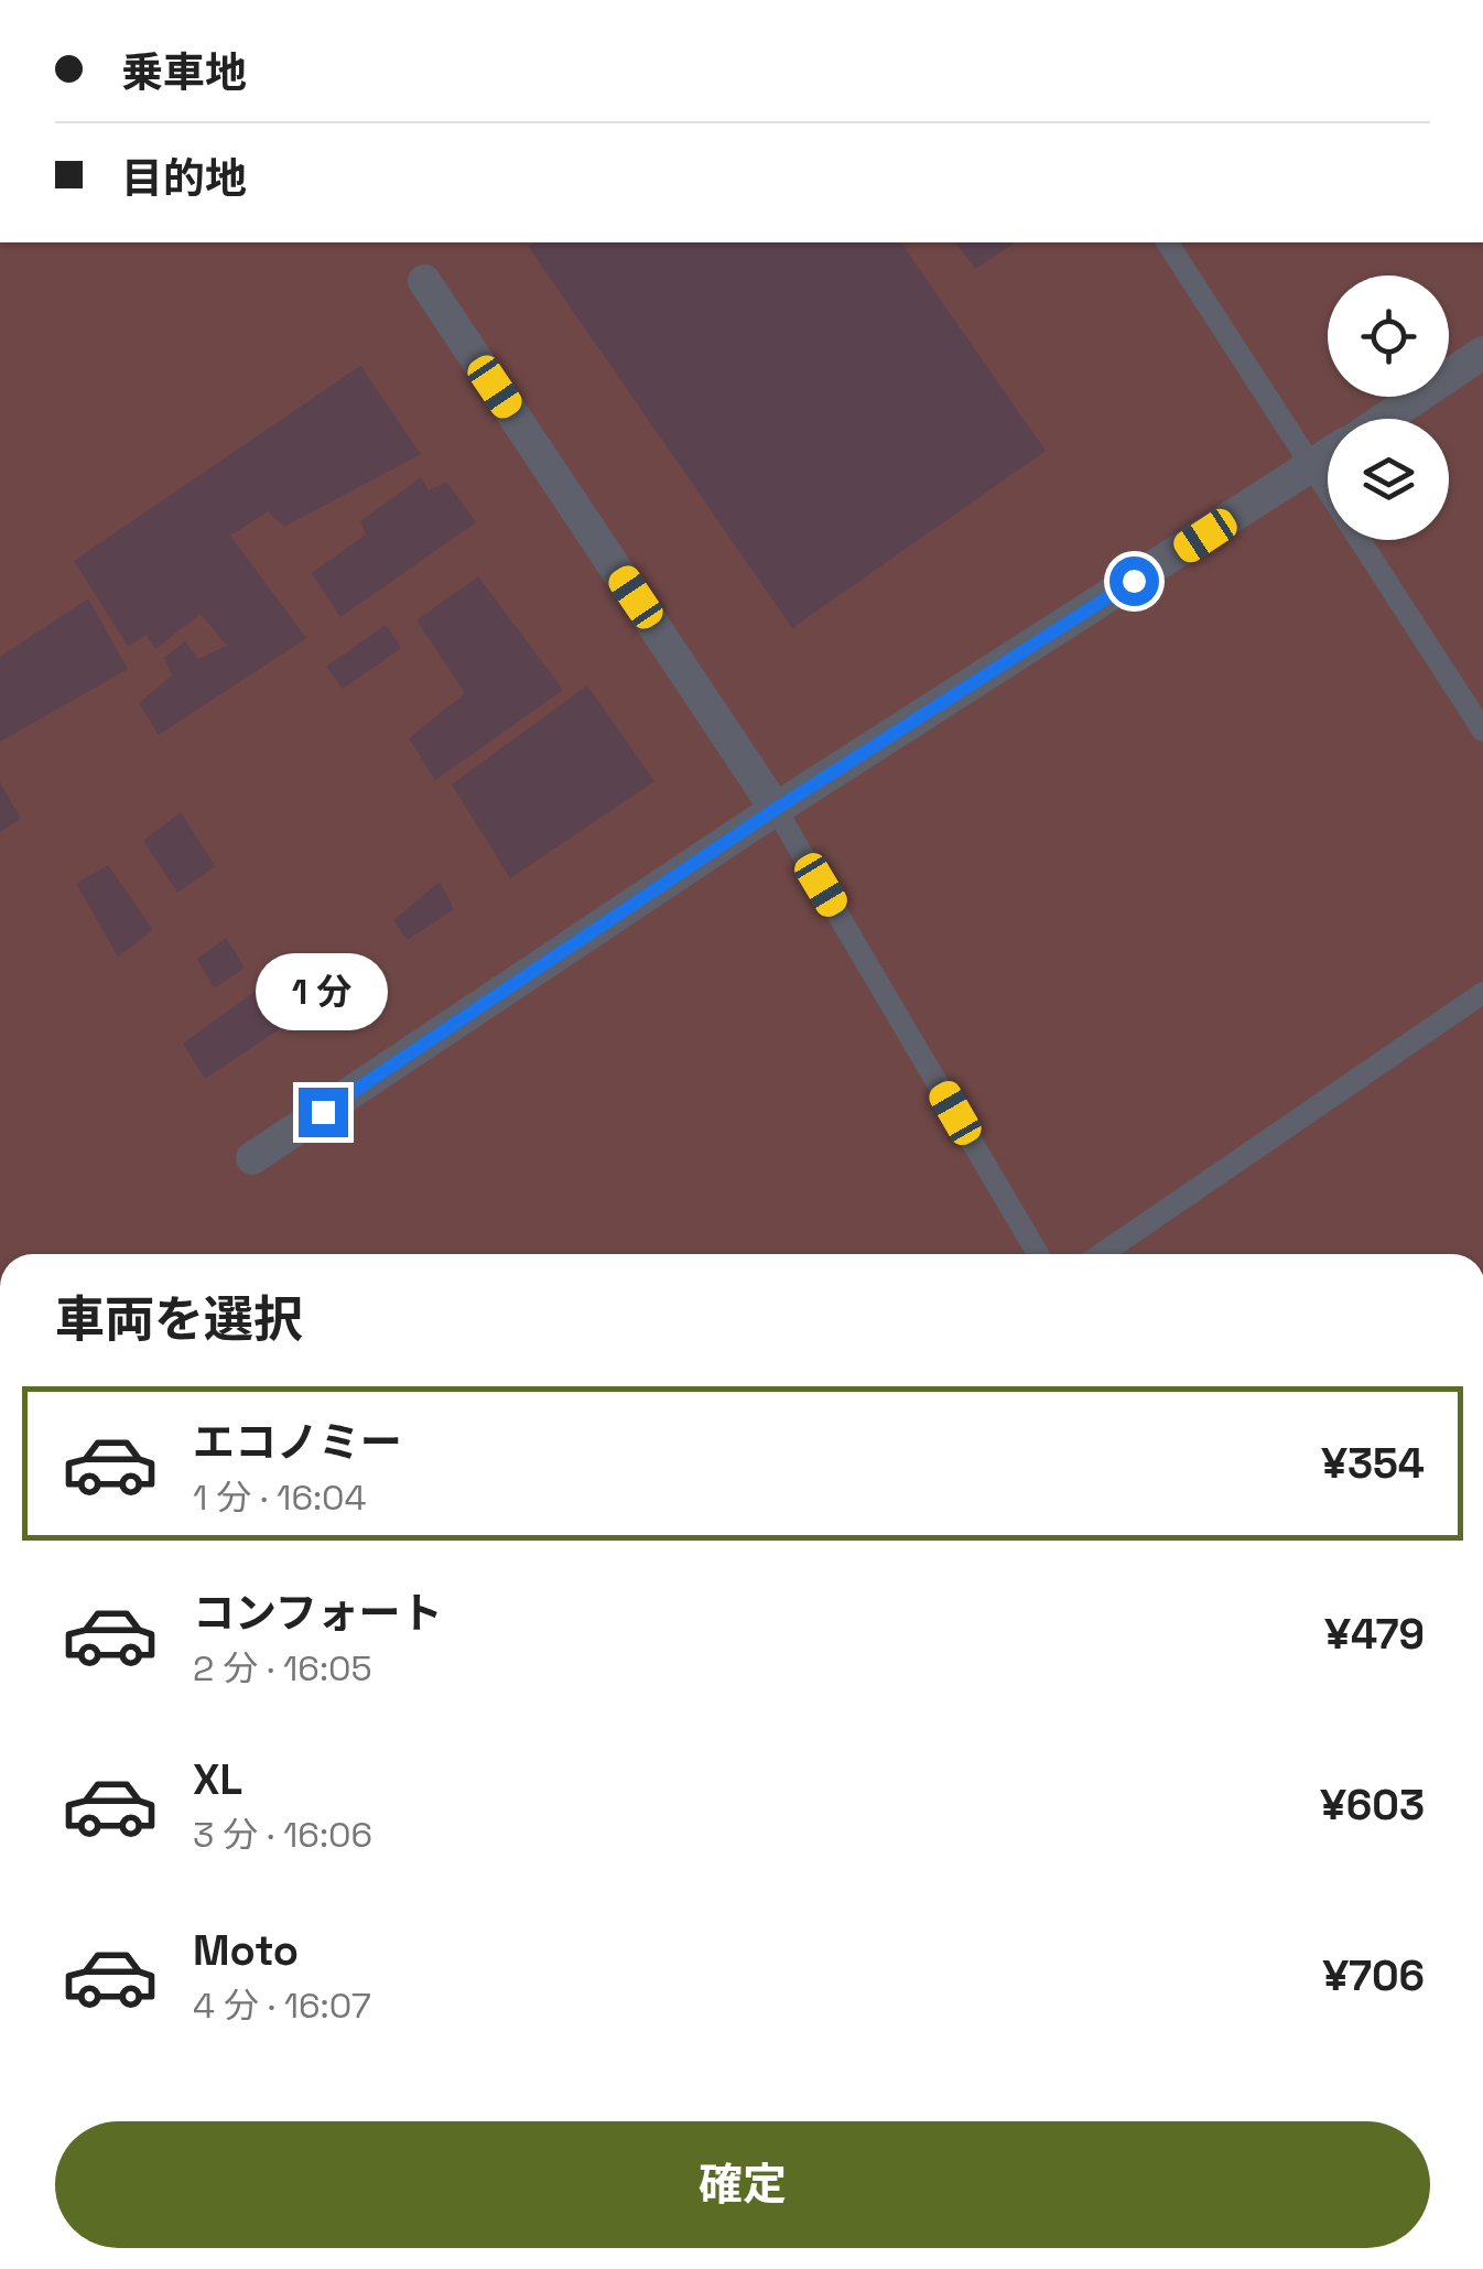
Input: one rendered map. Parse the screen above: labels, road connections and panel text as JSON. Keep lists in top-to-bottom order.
{
  "page": {
    "banner": ["乗車地", "目的地"],
    "bubble": "1 分",
    "heading": "車両を選択",
    "list": [
      {
        "name": "エコノミー",
        "note": "1 分 · 16:04",
        "value": "¥354"
      },
      {
        "name": "コンフォート",
        "note": "2 分 · 16:05",
        "value": "¥479"
      },
      {
        "name": "XL",
        "note": "3 分 · 16:06",
        "value": "¥603"
      },
      {
        "name": "Moto",
        "note": "4 分 · 16:07",
        "value": "¥706"
      }
    ],
    "buttons": "確定"
  }
}
